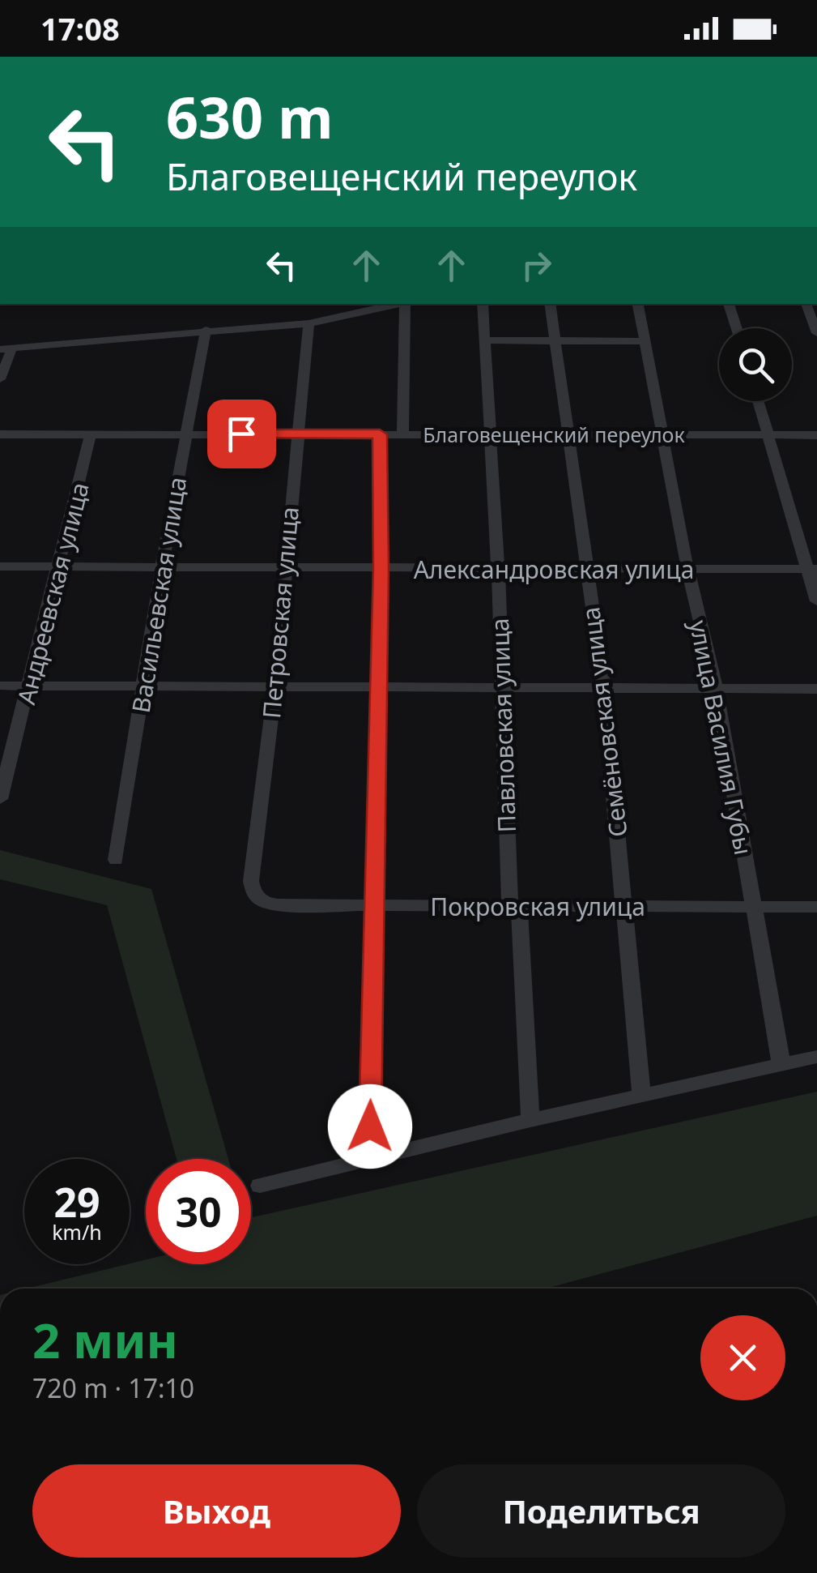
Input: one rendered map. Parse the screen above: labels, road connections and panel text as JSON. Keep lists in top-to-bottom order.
{
  "streets": {
    "street": [
      "Благовещенский переулок",
      "Александровская улица",
      "Андреевская улица",
      "Васильевская улица",
      "Петровская улица",
      "Семёновская улица",
      "Павловская улица",
      "улица Василия Губы",
      "Покровская улица"
    ]
  },
  "crossings": [
    ["Благовещенский переулок", "Андреевская улица"],
    ["Благовещенский переулок", "Васильевская улица"],
    ["Благовещенский переулок", "Петровская улица"],
    ["Благовещенский переулок", "Семёновская улица"],
    ["Благовещенский переулок", "Павловская улица"],
    ["Благовещенский переулок", "улица Василия Губы"],
    ["Александровская улица", "Андреевская улица"],
    ["Александровская улица", "Васильевская улица"],
    ["Александровская улица", "Петровская улица"],
    ["Александровская улица", "Семёновская улица"],
    ["Александровская улица", "Павловская улица"],
    ["Александровская улица", "улица Василия Губы"],
    ["Петровская улица", "Покровская улица"],
    ["Семёновская улица", "Покровская улица"],
    ["Павловская улица", "Покровская улица"],
    ["улица Василия Губы", "Покровская улица"]
  ],
  "page": {
    "status": "17:08",
    "turn": ["630 m", "Благовещенский переулок"],
    "speed": "29 km/h",
    "limit": "30",
    "heading": ["2 мин", "720 m · 17:10"],
    "buttons": ["Выход", "Поделиться"]
  }
}
